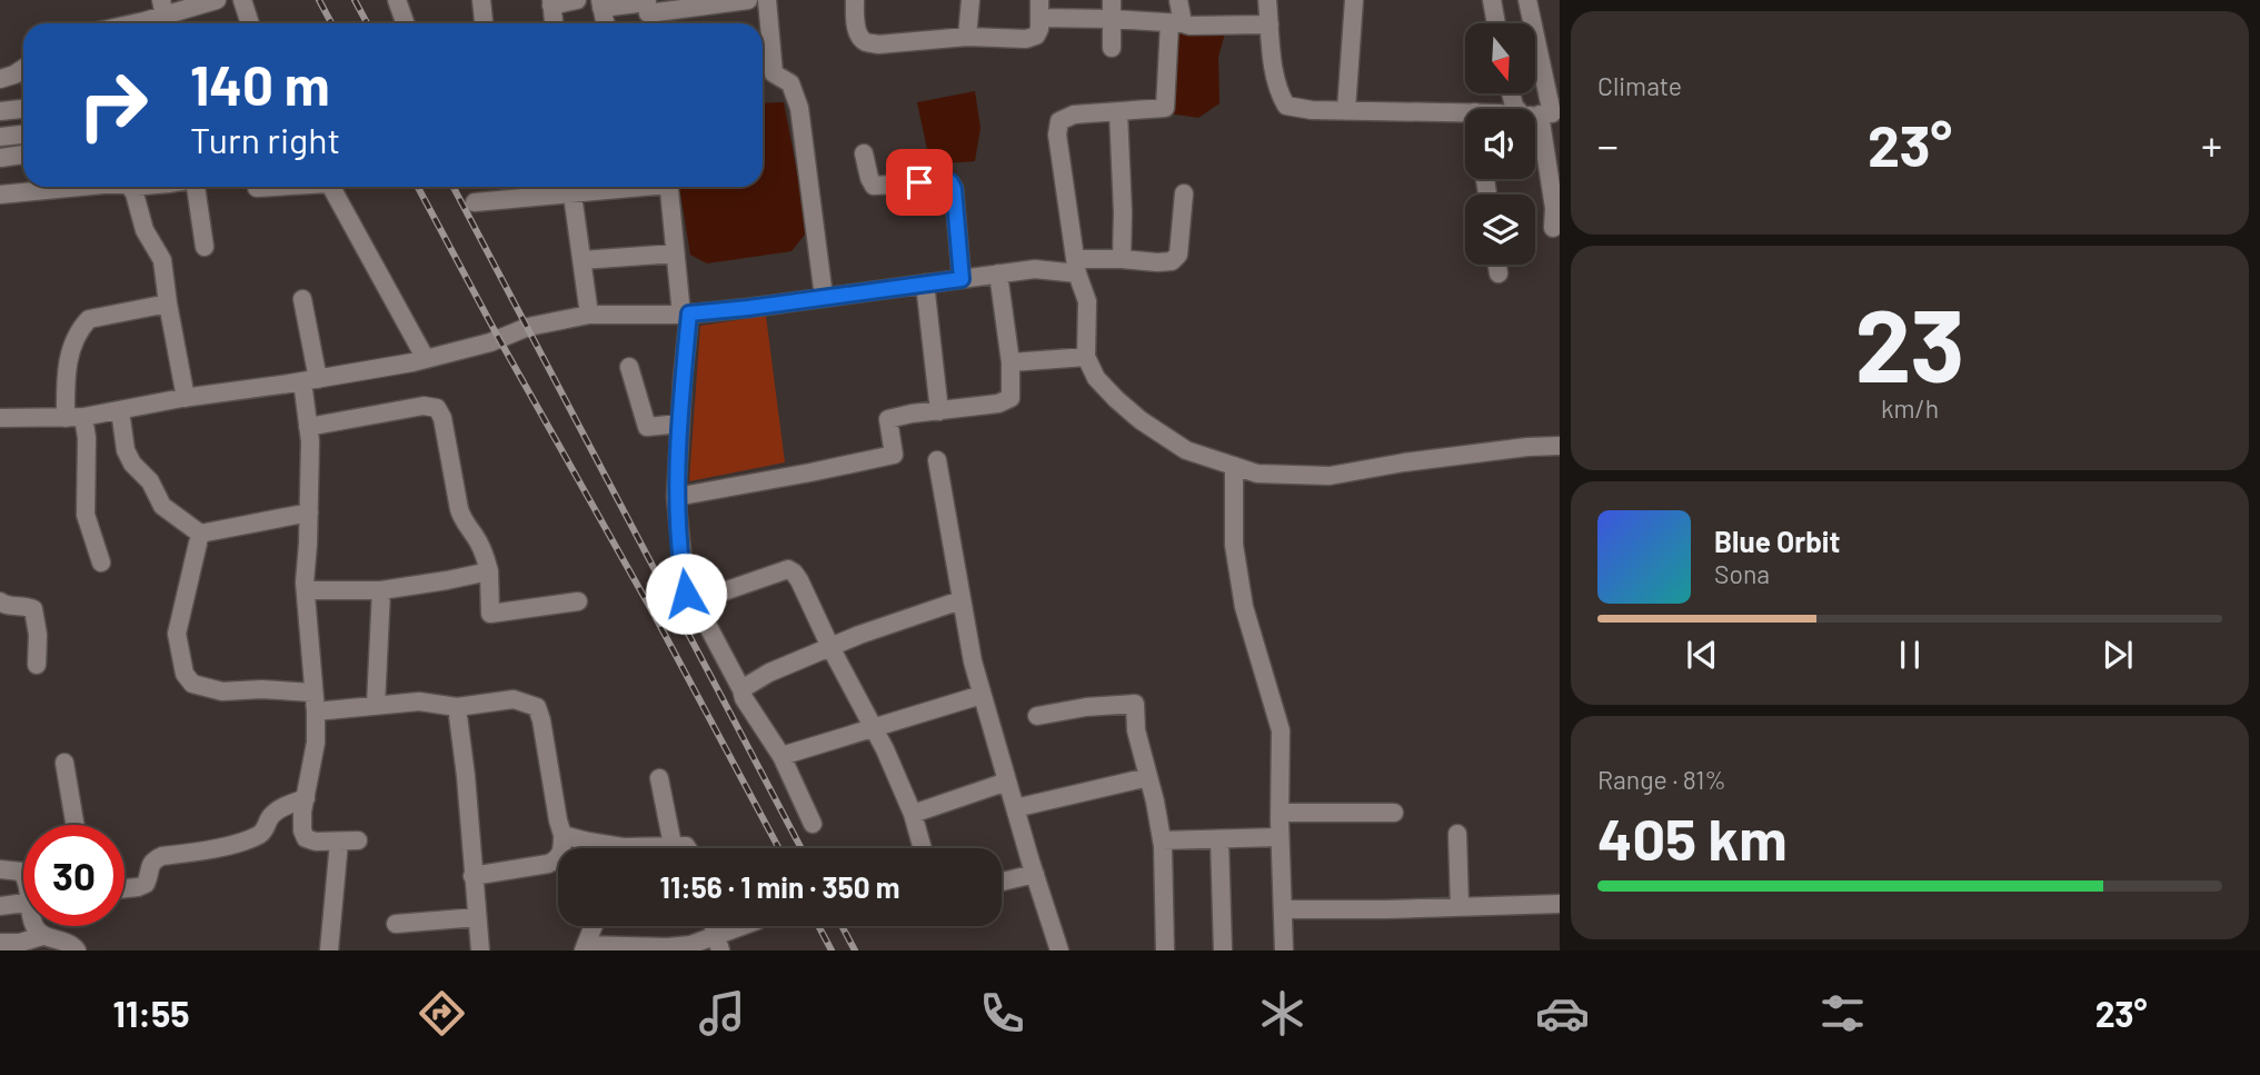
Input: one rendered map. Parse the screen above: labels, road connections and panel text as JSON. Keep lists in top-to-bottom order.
{
  "north": "bottom",
  "page": {
    "tile": [
      "Climate",
      ["23", "km/h"],
      ["Range · 81%", "405 km"]
    ],
    "turn": ["140 m", "Turn right"],
    "heat": ["−", "23°", "+"],
    "song": ["Blue Orbit", "Sona"],
    "limit": "30",
    "trip": "11:56 · 1 min · 350 m",
    "tabs": ["11:55", "23°"]
  }
}
